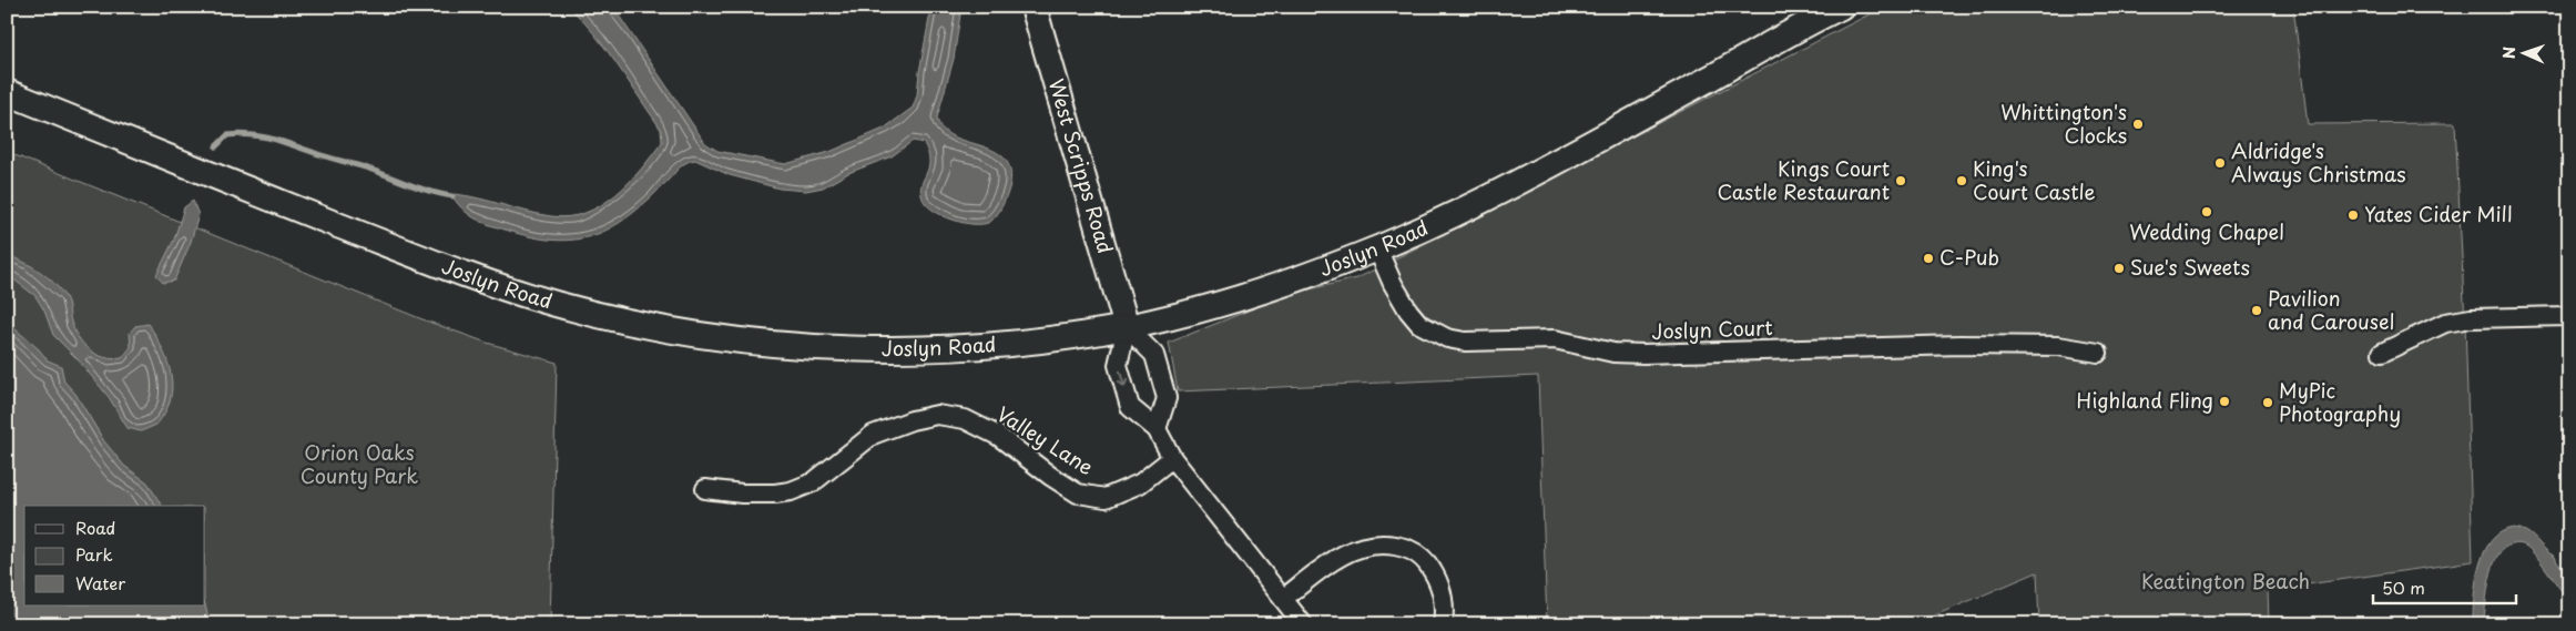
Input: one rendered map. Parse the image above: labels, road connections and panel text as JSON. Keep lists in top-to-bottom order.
{
  "streets": {
    "street": [
      "West Scripps Road",
      "Joslyn Road",
      "Joslyn Court",
      "Valley Lane"
    ]
  },
  "crossings": [
    ["West Scripps Road", "Joslyn Road"],
    ["West Scripps Road", "Valley Lane"],
    ["Joslyn Road", "Joslyn Court"]
  ],
  "parks": ["Orion Oaks County Park", "Keatington Beach"],
  "places": [
    "Whittington's Clocks",
    "Aldridge's Always Christmas",
    "Kings Court Castle Restaurant",
    "King's Court Castle",
    "Wedding Chapel",
    "Yates Cider Mill",
    "C-Pub",
    "Sue's Sweets",
    "Pavilion and Carousel",
    "Highland Fling",
    "MyPic Photography"
  ],
  "legend": ["Road", "Park", "Water"],
  "scale_bar": "50 m",
  "north": "left"
}
